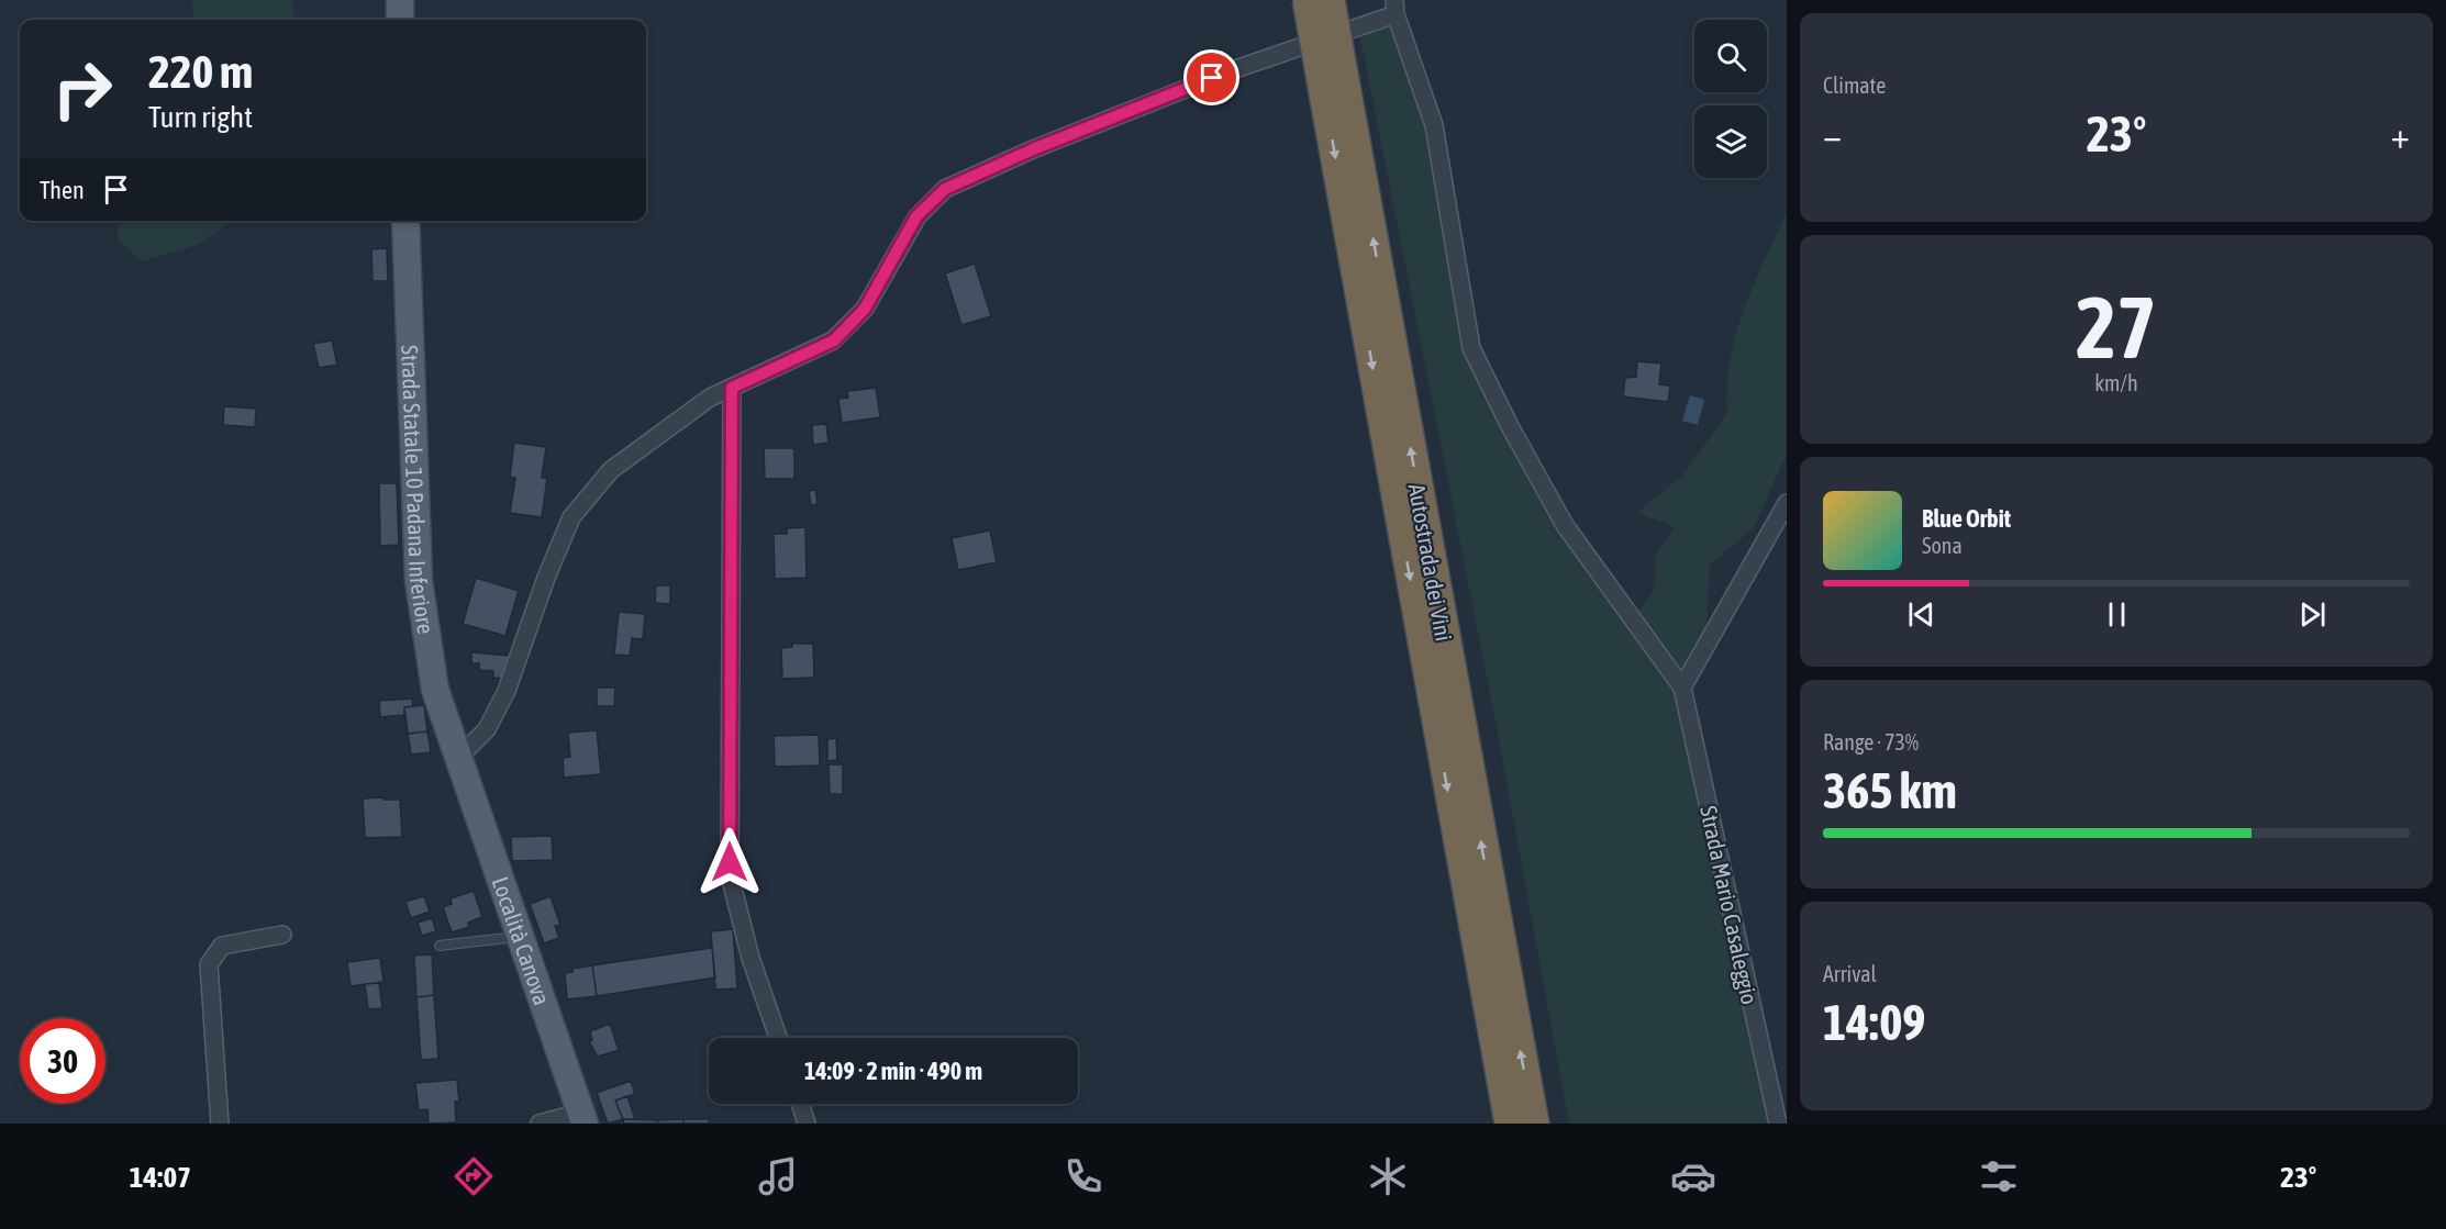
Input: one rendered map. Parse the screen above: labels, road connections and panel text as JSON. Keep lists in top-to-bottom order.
{
  "streets": {
    "highway": ["Autostrada dei Vini"],
    "main road": ["Strada Statale 10 Padana Inferiore", "Località Canova"],
    "street": ["Strada Mario Casaleggio"]
  },
  "crossings": [
    ["Strada Statale 10 Padana Inferiore", "Località Canova"]
  ],
  "page": {
    "tile": [
      "Climate",
      ["27", "km/h"],
      ["Range · 73%", "365 km"],
      ["Arrival", "14:09"]
    ],
    "turn": ["220 m", "Turn right"],
    "heat": ["−", "23°", "+"],
    "then": "Then",
    "song": ["Blue Orbit", "Sona"],
    "limit": "30",
    "trip": "14:09 · 2 min · 490 m",
    "tabs": ["14:07", "23°"]
  }
}
